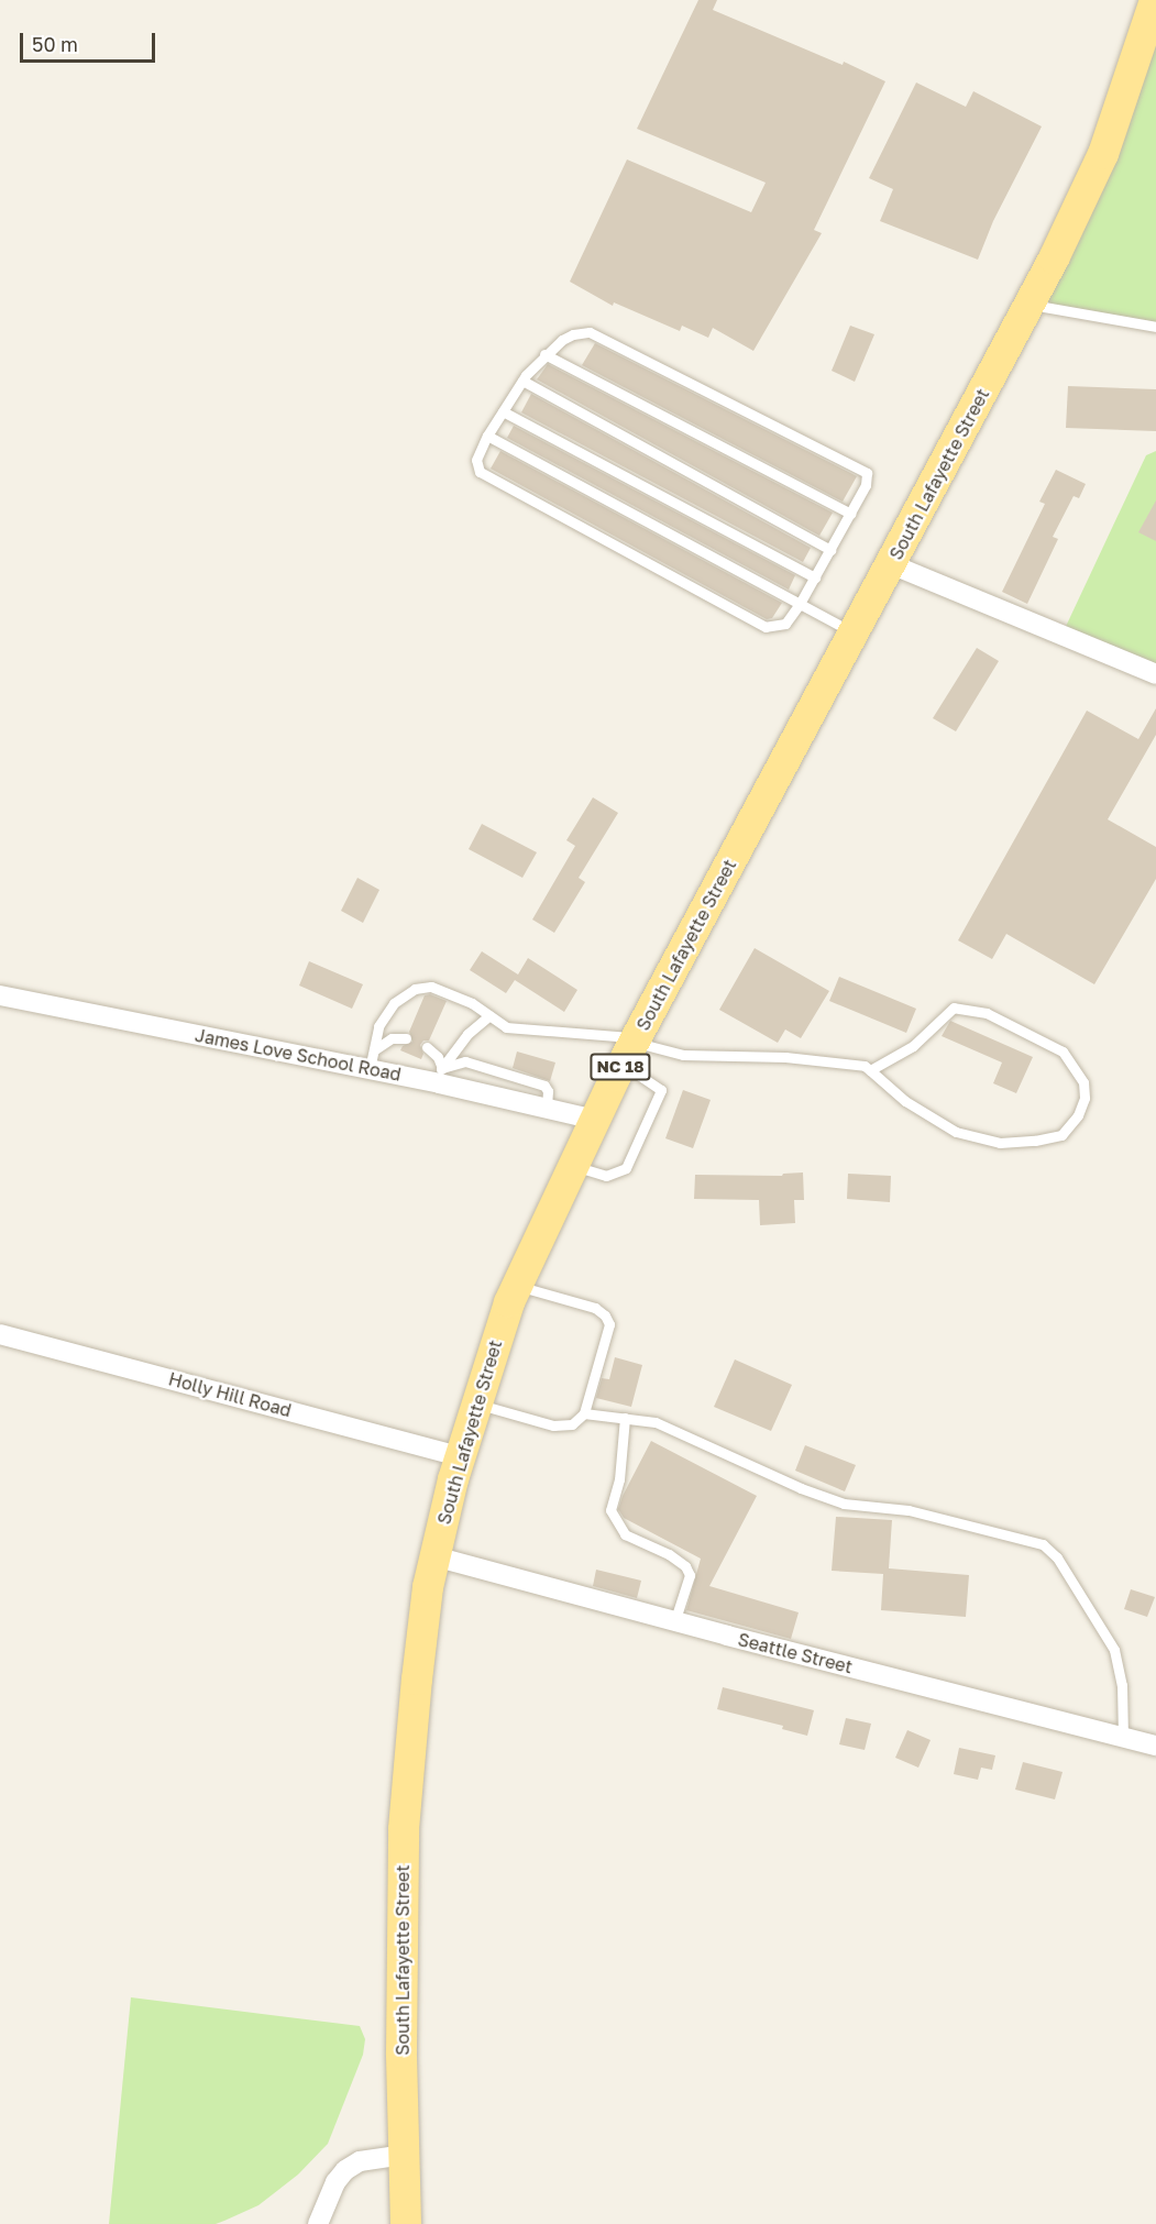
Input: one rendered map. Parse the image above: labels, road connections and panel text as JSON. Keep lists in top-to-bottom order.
{
  "streets": {
    "main road": ["South Lafayette Street", "NC 18"],
    "street": ["James Love School Road", "Holly Hill Road", "Seattle Street"]
  },
  "crossings": [
    ["South Lafayette Street", "James Love School Road"],
    ["South Lafayette Street", "Holly Hill Road"],
    ["South Lafayette Street", "Seattle Street"]
  ],
  "scale_bar": "50 m"
}
